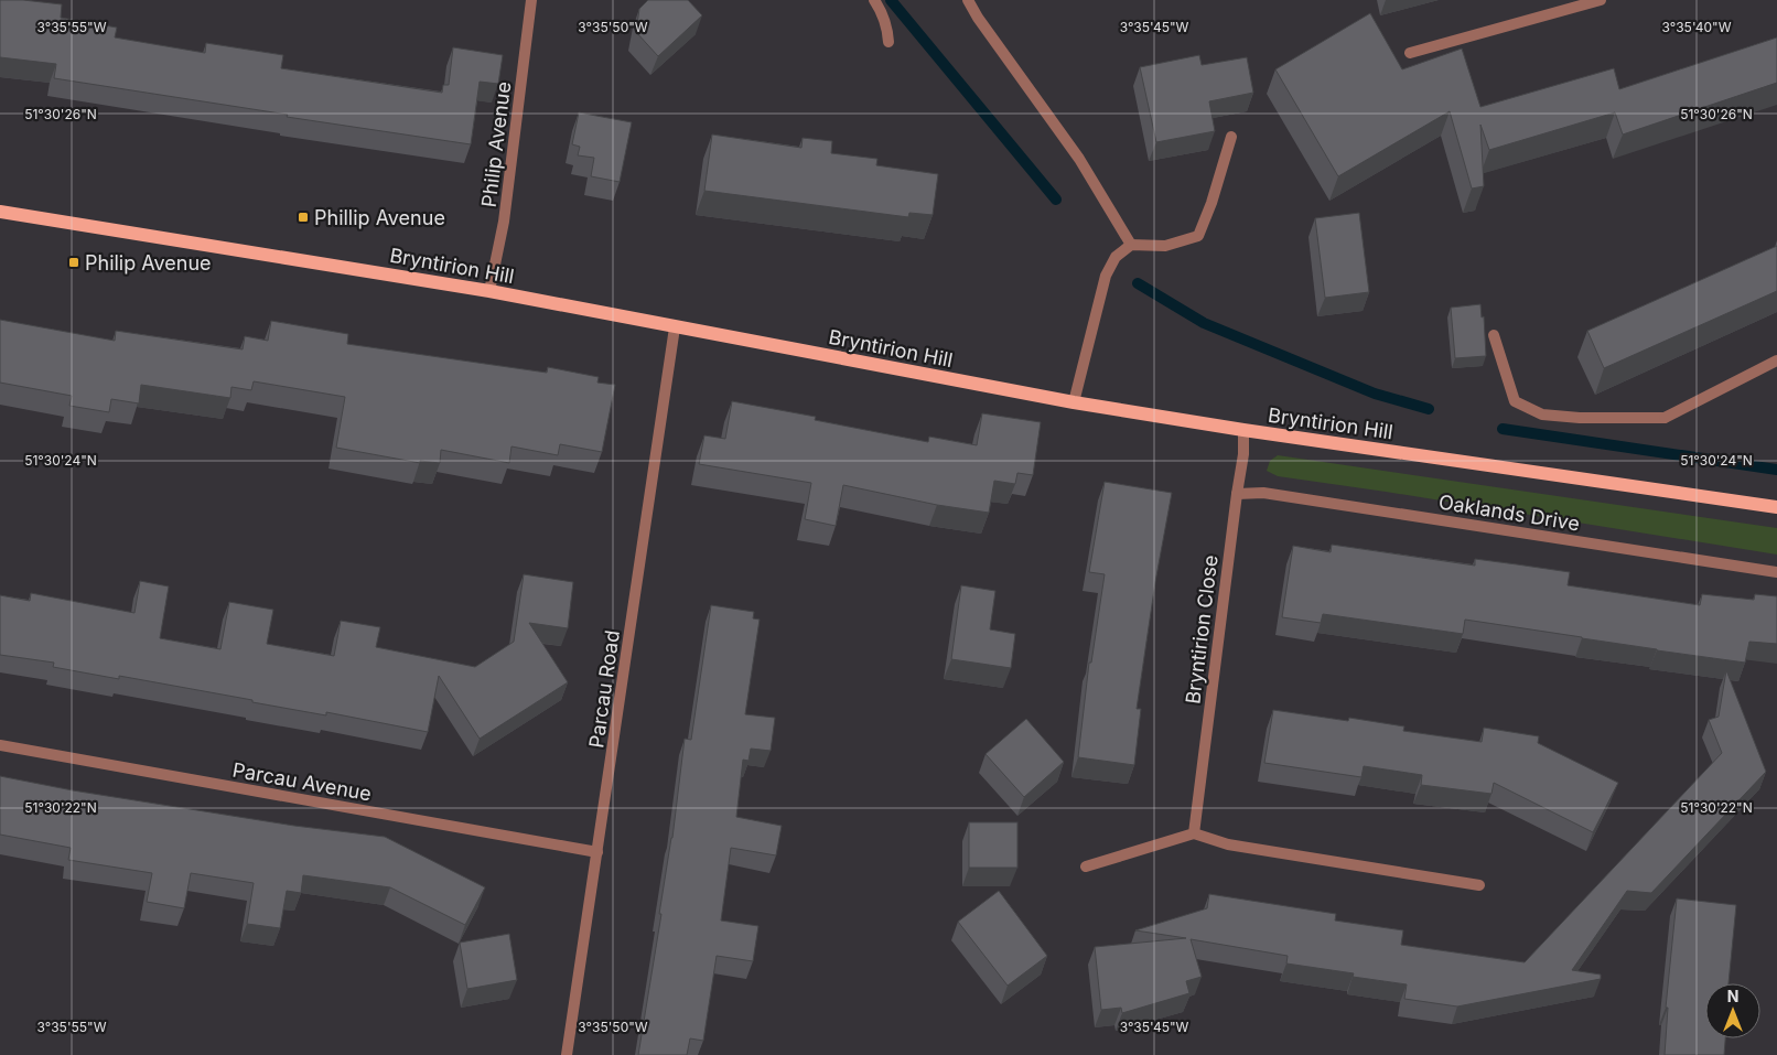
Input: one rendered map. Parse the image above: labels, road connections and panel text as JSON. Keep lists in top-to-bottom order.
{
  "streets": {
    "main road": ["Bryntirion Hill"],
    "street": [
      "Philip Avenue",
      "Oaklands Drive",
      "Bryntirion Close",
      "Parcau Road",
      "Parcau Avenue"
    ]
  },
  "crossings": [
    ["Philip Avenue", "Bryntirion Hill"],
    ["Bryntirion Hill", "Bryntirion Close"],
    ["Bryntirion Hill", "Parcau Road"],
    ["Oaklands Drive", "Bryntirion Close"],
    ["Parcau Road", "Parcau Avenue"]
  ],
  "places": {
    "transit": ["Phillip Avenue", "Philip Avenue"]
  },
  "north": "top",
  "coordinates": [
    "3°35'55\"W",
    "3°35'50\"W",
    "3°35'45\"W",
    "3°35'40\"W",
    "51°30'26\"N",
    "51°30'24\"N",
    "51°30'22\"N"
  ]
}
